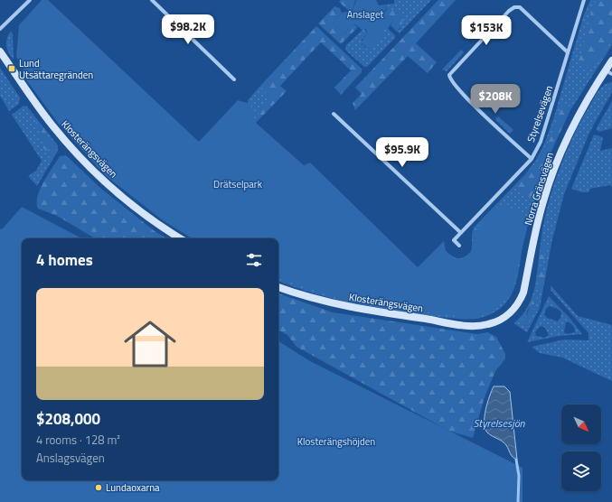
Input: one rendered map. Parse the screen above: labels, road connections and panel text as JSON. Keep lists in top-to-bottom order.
{
  "streets": {
    "street": ["Styrelsevägen", "Klosterängsvägen", "Norra Gränsvägen"]
  },
  "crossings": [
    ["Klosterängsvägen", "Norra Gränsvägen"]
  ],
  "water": ["Styrelsesjön"],
  "parks": ["Anslaget", "Drätselpark", "Klosterängshöjden"],
  "places": {
    "transit": ["Lund Utsättaregränden"],
    "other": ["Lundaoxarna"]
  },
  "north": "bottom right",
  "page": {
    "price": [
      "$98.2K",
      "$153K",
      "$208K",
      "$95.9K"
    ],
    "heading": "4 homes",
    "list": [
      {
        "name": "$208,000",
        "note": "4 rooms · 128 m² · Anslagsvägen"
      }
    ]
  }
}
